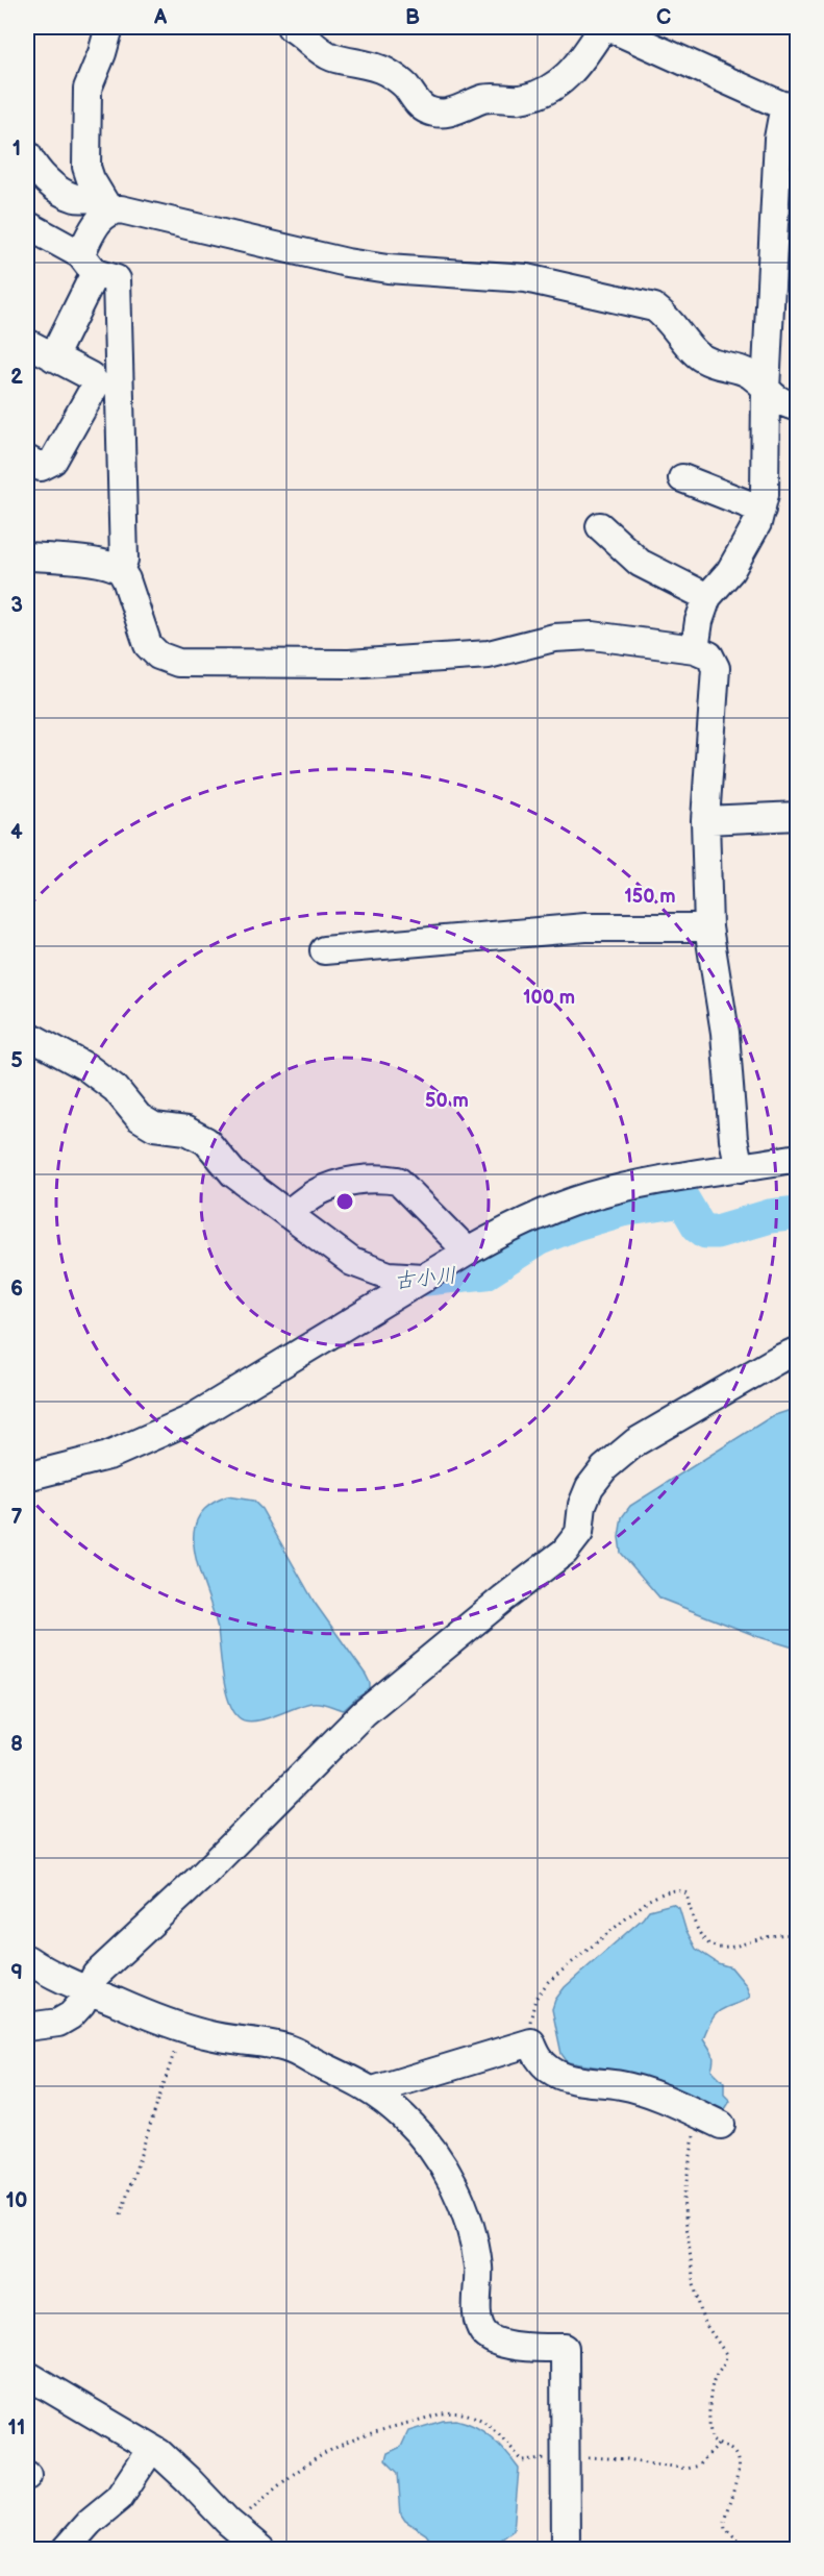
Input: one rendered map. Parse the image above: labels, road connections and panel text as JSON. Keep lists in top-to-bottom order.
{
  "water": ["古小川"],
  "grid": {
    "columns": ["A", "B", "C"],
    "rows": [
      "1",
      "2",
      "3",
      "4",
      "5",
      "6",
      "7",
      "8",
      "9",
      "10",
      "11"
    ]
  },
  "rings": ["150 m", "100 m", "50 m"]
}
